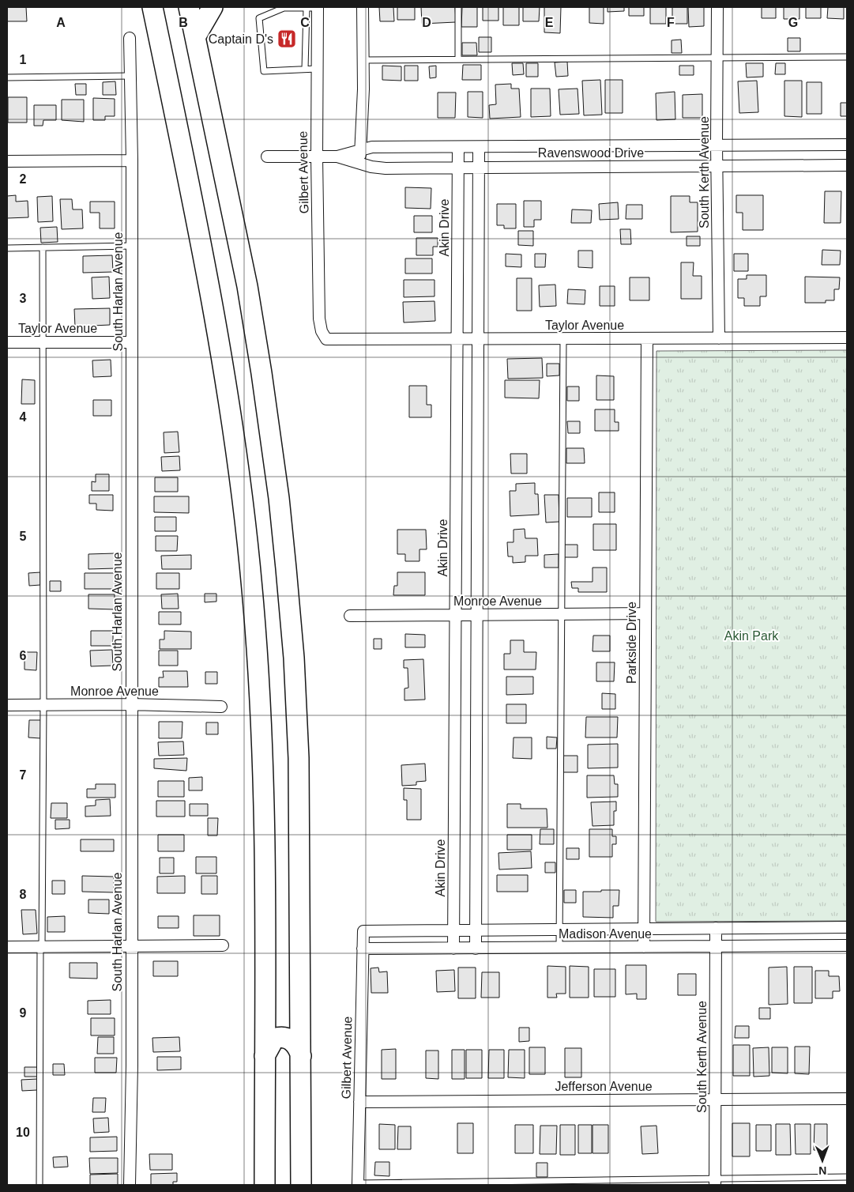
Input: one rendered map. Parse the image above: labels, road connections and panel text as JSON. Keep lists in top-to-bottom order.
{
  "streets": {
    "street": [
      "Ravenswood Drive",
      "Gilbert Avenue",
      "South Kerth Avenue",
      "Akin Drive",
      "South Harlan Avenue",
      "Taylor Avenue",
      "Monroe Avenue",
      "Parkside Drive",
      "Madison Avenue",
      "Jefferson Avenue"
    ]
  },
  "crossings": [
    ["Ravenswood Drive", "Gilbert Avenue"],
    ["Ravenswood Drive", "South Kerth Avenue"],
    ["Ravenswood Drive", "Akin Drive"],
    ["Gilbert Avenue", "Taylor Avenue"],
    ["Gilbert Avenue", "Madison Avenue"],
    ["Gilbert Avenue", "Jefferson Avenue"],
    ["South Kerth Avenue", "Taylor Avenue"],
    ["South Kerth Avenue", "Madison Avenue"],
    ["South Kerth Avenue", "Jefferson Avenue"],
    ["Akin Drive", "Taylor Avenue"],
    ["Akin Drive", "Monroe Avenue"],
    ["Akin Drive", "Madison Avenue"],
    ["South Harlan Avenue", "Taylor Avenue"],
    ["South Harlan Avenue", "Monroe Avenue"],
    ["Taylor Avenue", "Parkside Drive"],
    ["Monroe Avenue", "Parkside Drive"],
    ["Parkside Drive", "Madison Avenue"]
  ],
  "parks": ["Akin Park"],
  "places": {
    "restaurant": ["Captain D's"]
  },
  "north": "bottom",
  "grid": {
    "columns": [
      "A",
      "B",
      "C",
      "D",
      "E",
      "F",
      "G"
    ],
    "rows": [
      "1",
      "2",
      "3",
      "4",
      "5",
      "6",
      "7",
      "8",
      "9",
      "10"
    ]
  }
}
